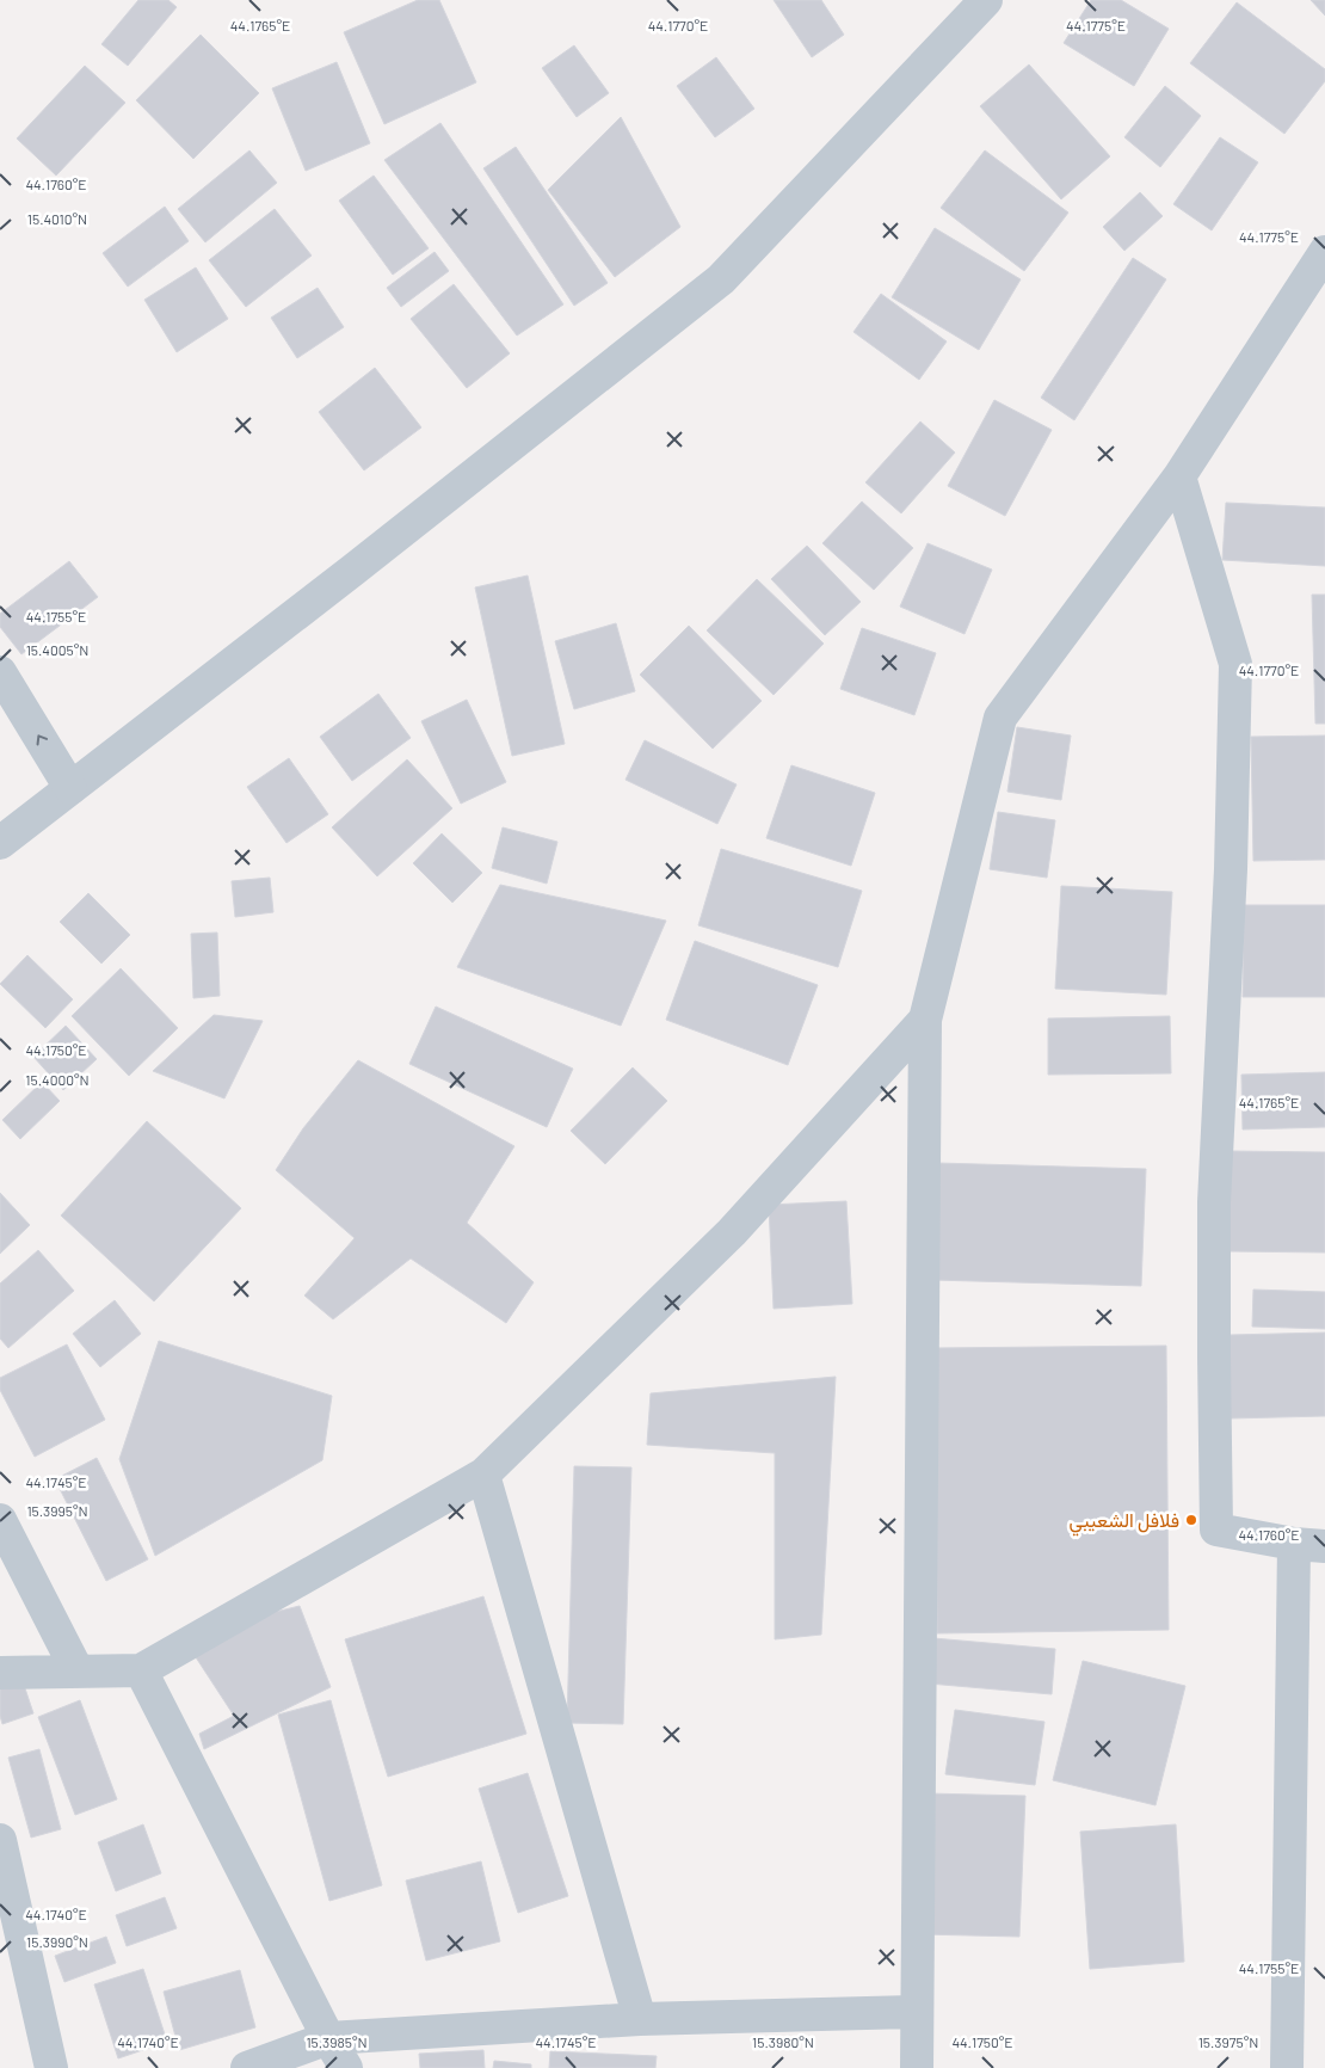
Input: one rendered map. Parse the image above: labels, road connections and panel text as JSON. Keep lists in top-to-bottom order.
{
  "places": ["فلافل الشعيبي"],
  "coordinates": [
    "44.1765°E",
    "44.1770°E",
    "44.1775°E",
    "44.1760°E",
    "15.4010°N",
    "44.1755°E",
    "15.4005°N",
    "44.1750°E",
    "15.4000°N",
    "44.1745°E",
    "15.3995°N",
    "44.1740°E",
    "15.3990°N",
    "15.3985°N",
    "15.3980°N",
    "15.3975°N"
  ]
}
